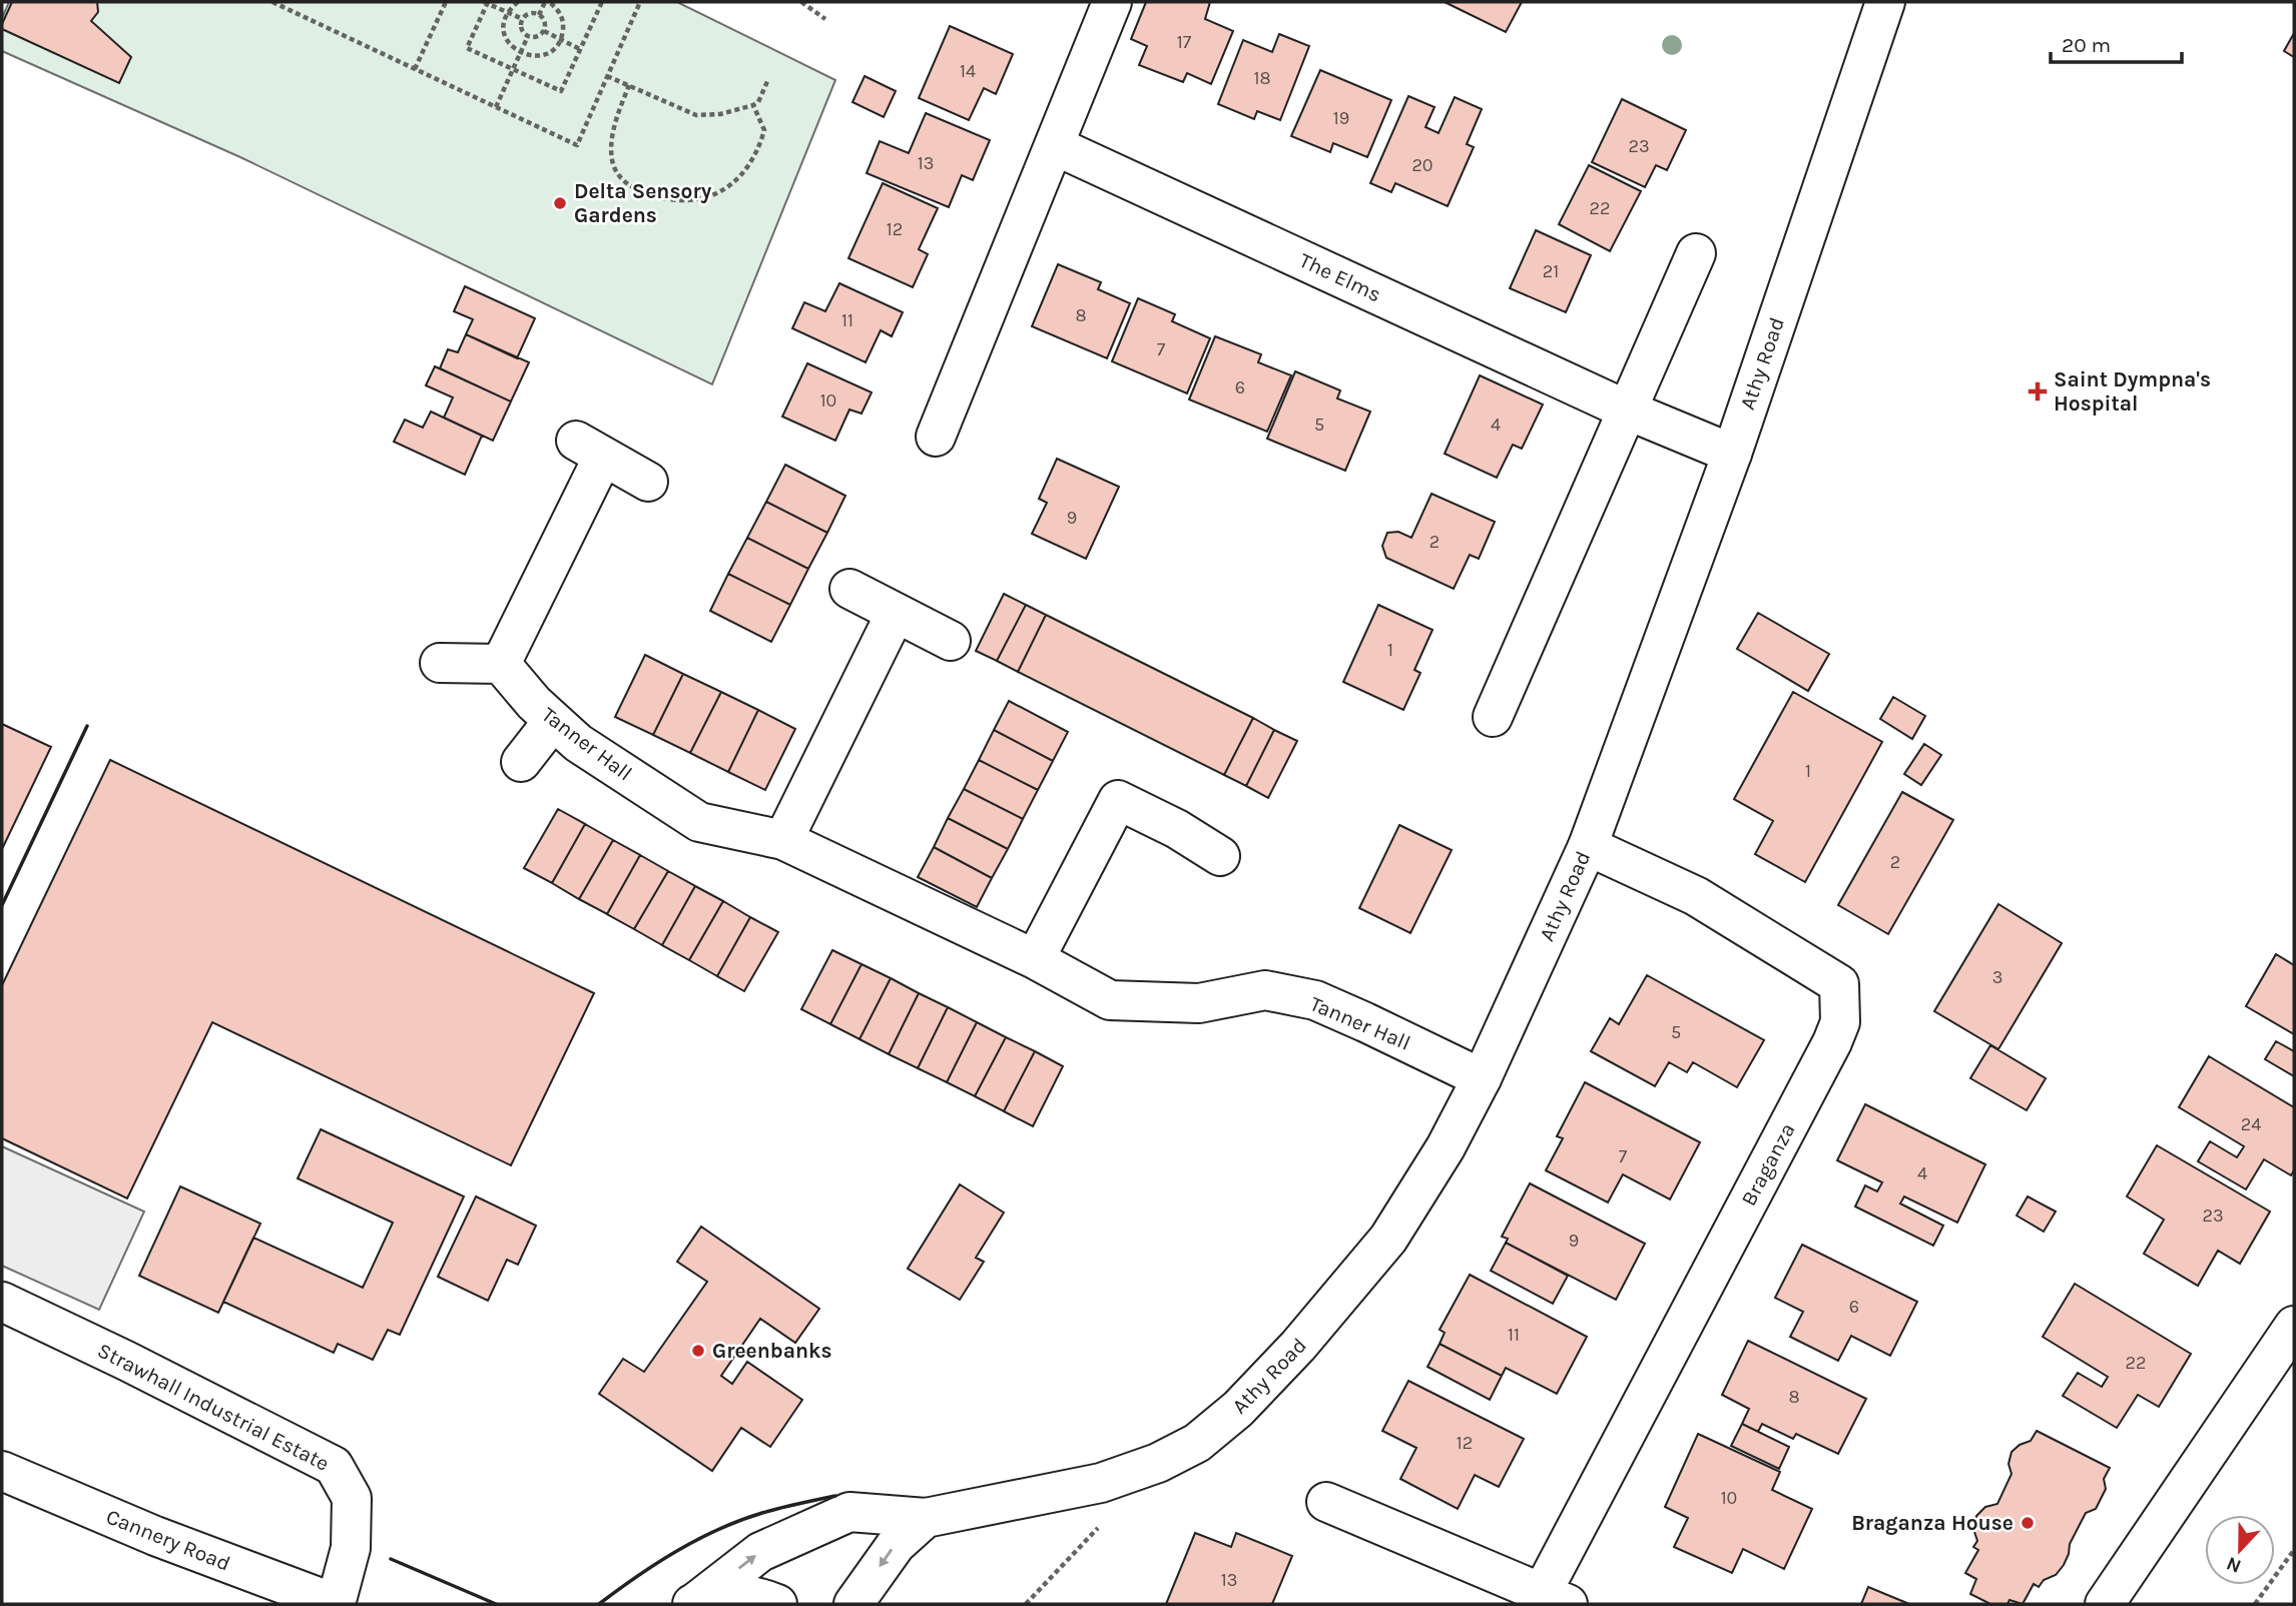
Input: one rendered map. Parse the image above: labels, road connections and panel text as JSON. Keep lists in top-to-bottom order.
{
  "streets": {
    "street": [
      "The Elms",
      "Athy Road",
      "Tanner Hall",
      "Braganza",
      "Strawhall Industrial Estate",
      "Cannery Road"
    ]
  },
  "crossings": [
    ["The Elms", "Athy Road"],
    ["Athy Road", "Tanner Hall"],
    ["Athy Road", "Braganza"],
    ["Strawhall Industrial Estate", "Cannery Road"]
  ],
  "places": {
    "other": ["Delta Sensory Gardens", "Greenbanks", "Braganza House"],
    "health": ["Saint Dympna's Hospital"]
  },
  "house_numbers": [
    "17",
    "14",
    "18",
    "19",
    "23",
    "13",
    "20",
    "22",
    "12",
    "21",
    "8",
    "11",
    "7",
    "6",
    "10",
    "5",
    "4",
    "9",
    "2",
    "1",
    "1",
    "2",
    "3",
    "5",
    "24",
    "7",
    "4",
    "23",
    "9",
    "6",
    "11",
    "22",
    "8",
    "12",
    "10",
    "13"
  ],
  "scale_bar": "20 m",
  "north": "bottom"
}
